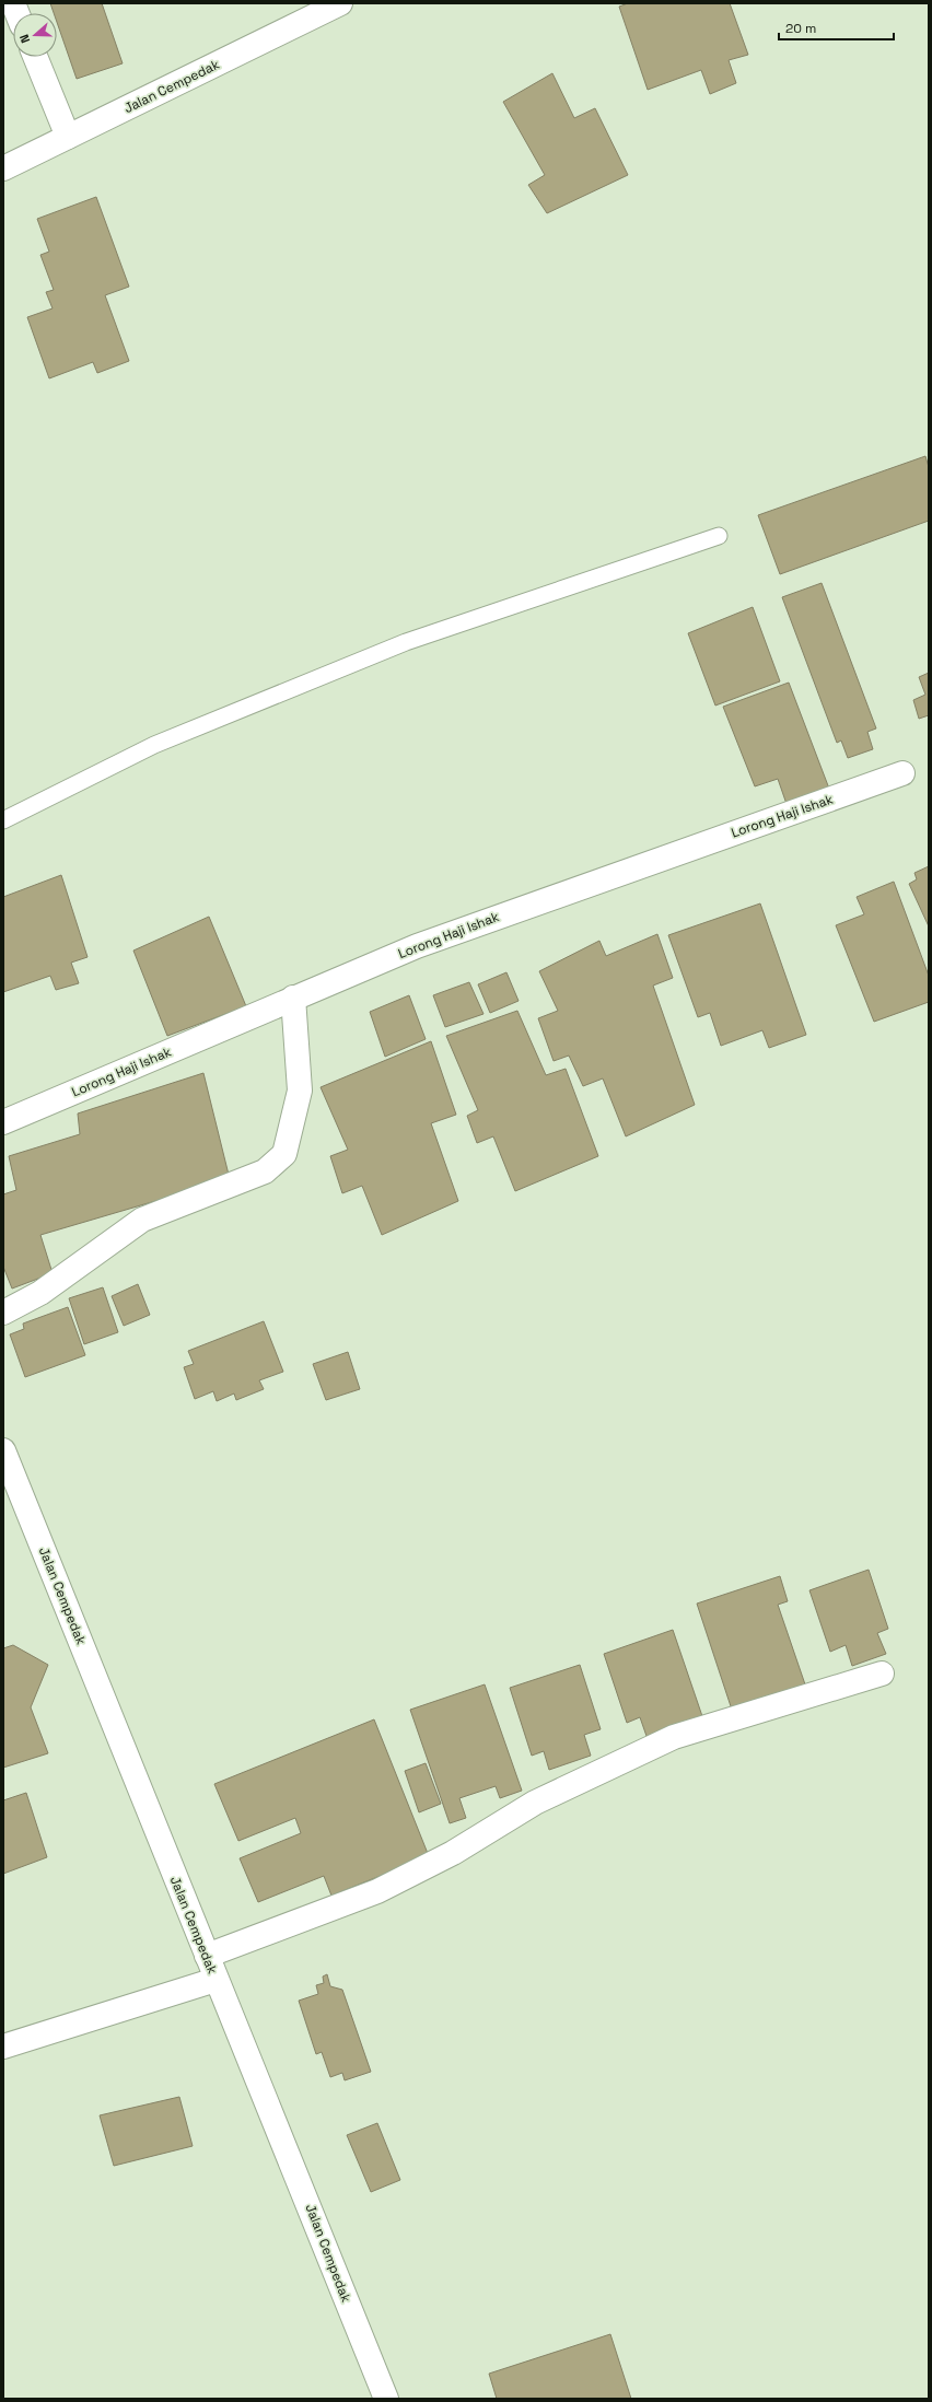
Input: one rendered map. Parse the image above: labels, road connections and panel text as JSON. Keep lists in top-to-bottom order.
{
  "streets": {
    "street": ["Jalan Cempedak", "Lorong Haji Ishak"]
  },
  "scale_bar": "20 m",
  "north": "left"
}
